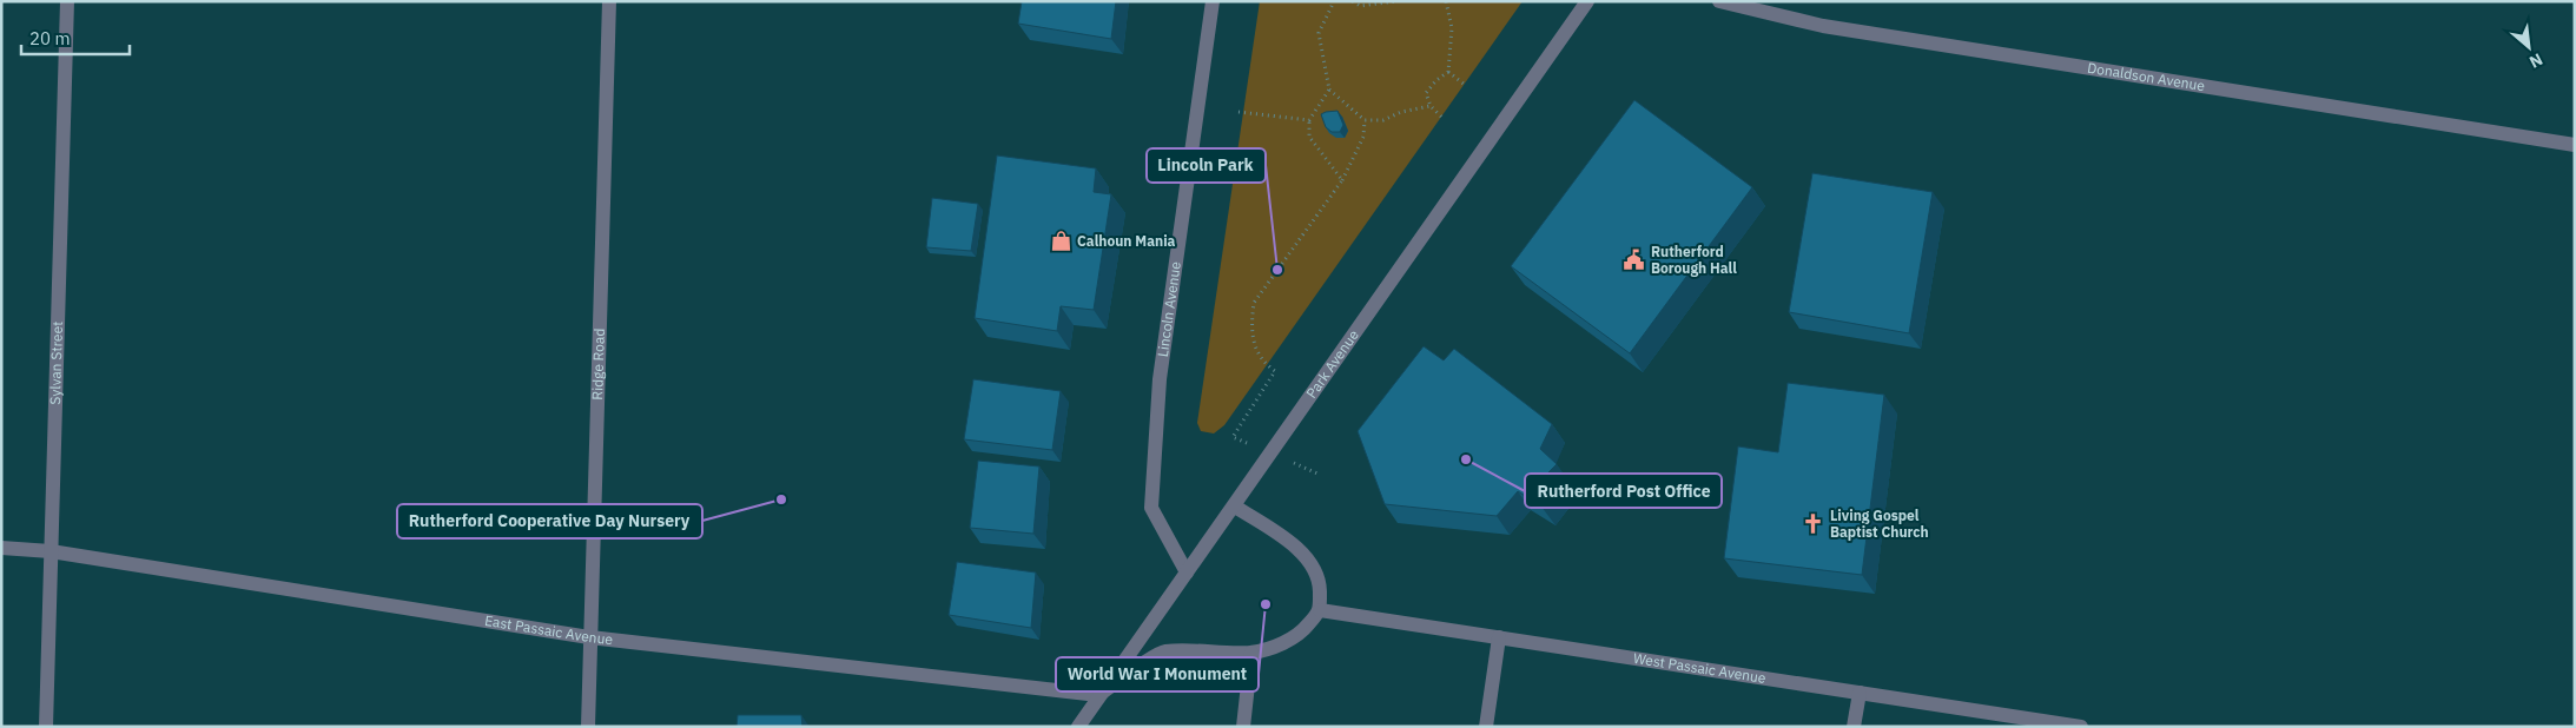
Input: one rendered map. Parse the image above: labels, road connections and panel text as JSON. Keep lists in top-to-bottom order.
{
  "streets": {
    "street": [
      "Donaldson Avenue",
      "Lincoln Avenue",
      "Sylvan Street",
      "Ridge Road",
      "Park Avenue",
      "East Passaic Avenue",
      "West Passaic Avenue"
    ]
  },
  "crossings": [
    ["Lincoln Avenue", "Park Avenue"],
    ["Sylvan Street", "East Passaic Avenue"],
    ["Ridge Road", "East Passaic Avenue"],
    ["Park Avenue", "East Passaic Avenue"]
  ],
  "places": {
    "shop": ["Calhoun Mania"],
    "public building": ["Rutherford Borough Hall"],
    "other": [
      "Lincoln Park",
      "Rutherford Post Office",
      "Rutherford Cooperative Day Nursery",
      "World War I Monument"
    ],
    "church": ["Living Gospel Baptist Church"]
  },
  "scale_bar": "20 m",
  "north": "bottom right"
}
